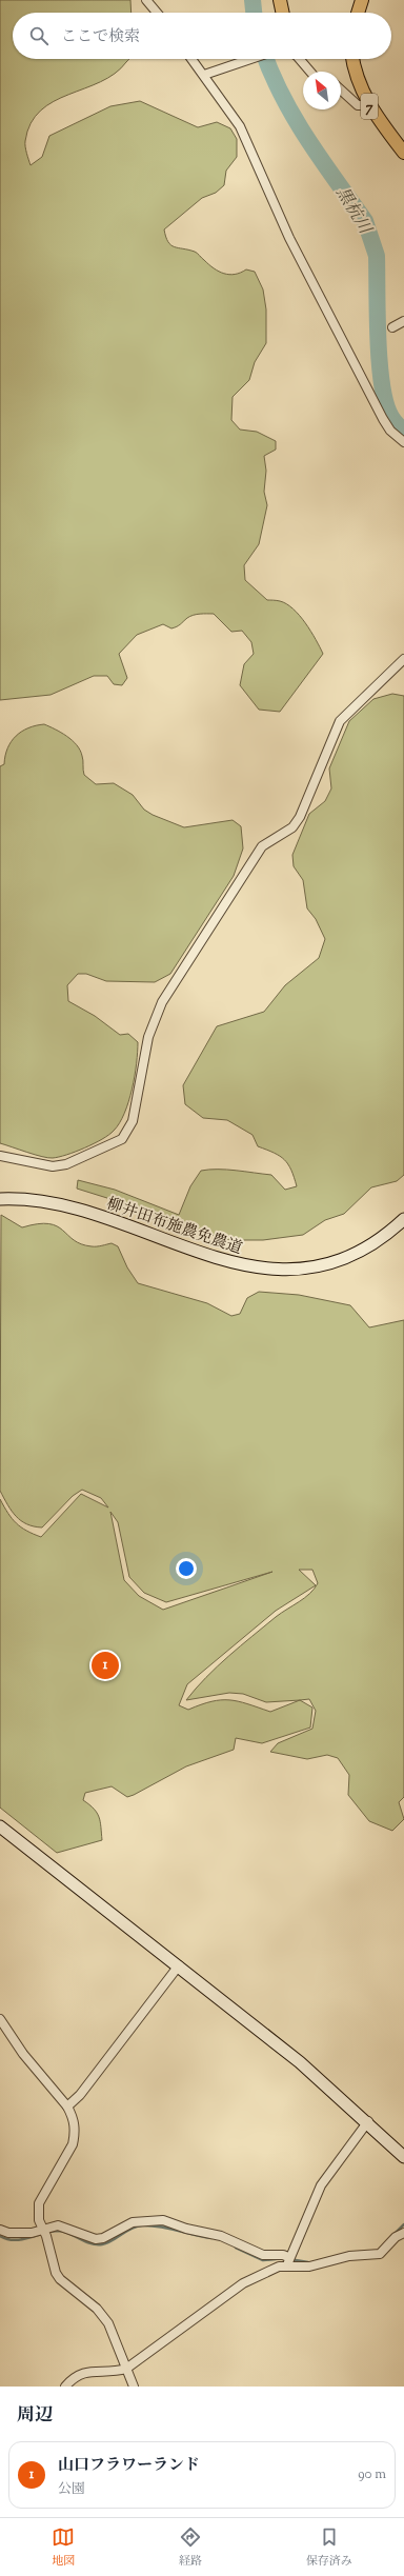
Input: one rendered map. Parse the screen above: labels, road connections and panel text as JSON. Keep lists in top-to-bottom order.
{
  "streets": {
    "main road": ["7"],
    "street": ["柳井田布施農免農道"]
  },
  "water": ["黒杭川"],
  "north": "top left",
  "page": {
    "search": "ここで検索",
    "pins": "1",
    "heading": "周辺",
    "list": [
      {
        "mark": "1",
        "name": "山口フラワーランド",
        "note": "公園",
        "value": "90 m"
      }
    ],
    "nav": ["地図", "経路", "保存済み"]
  }
}
